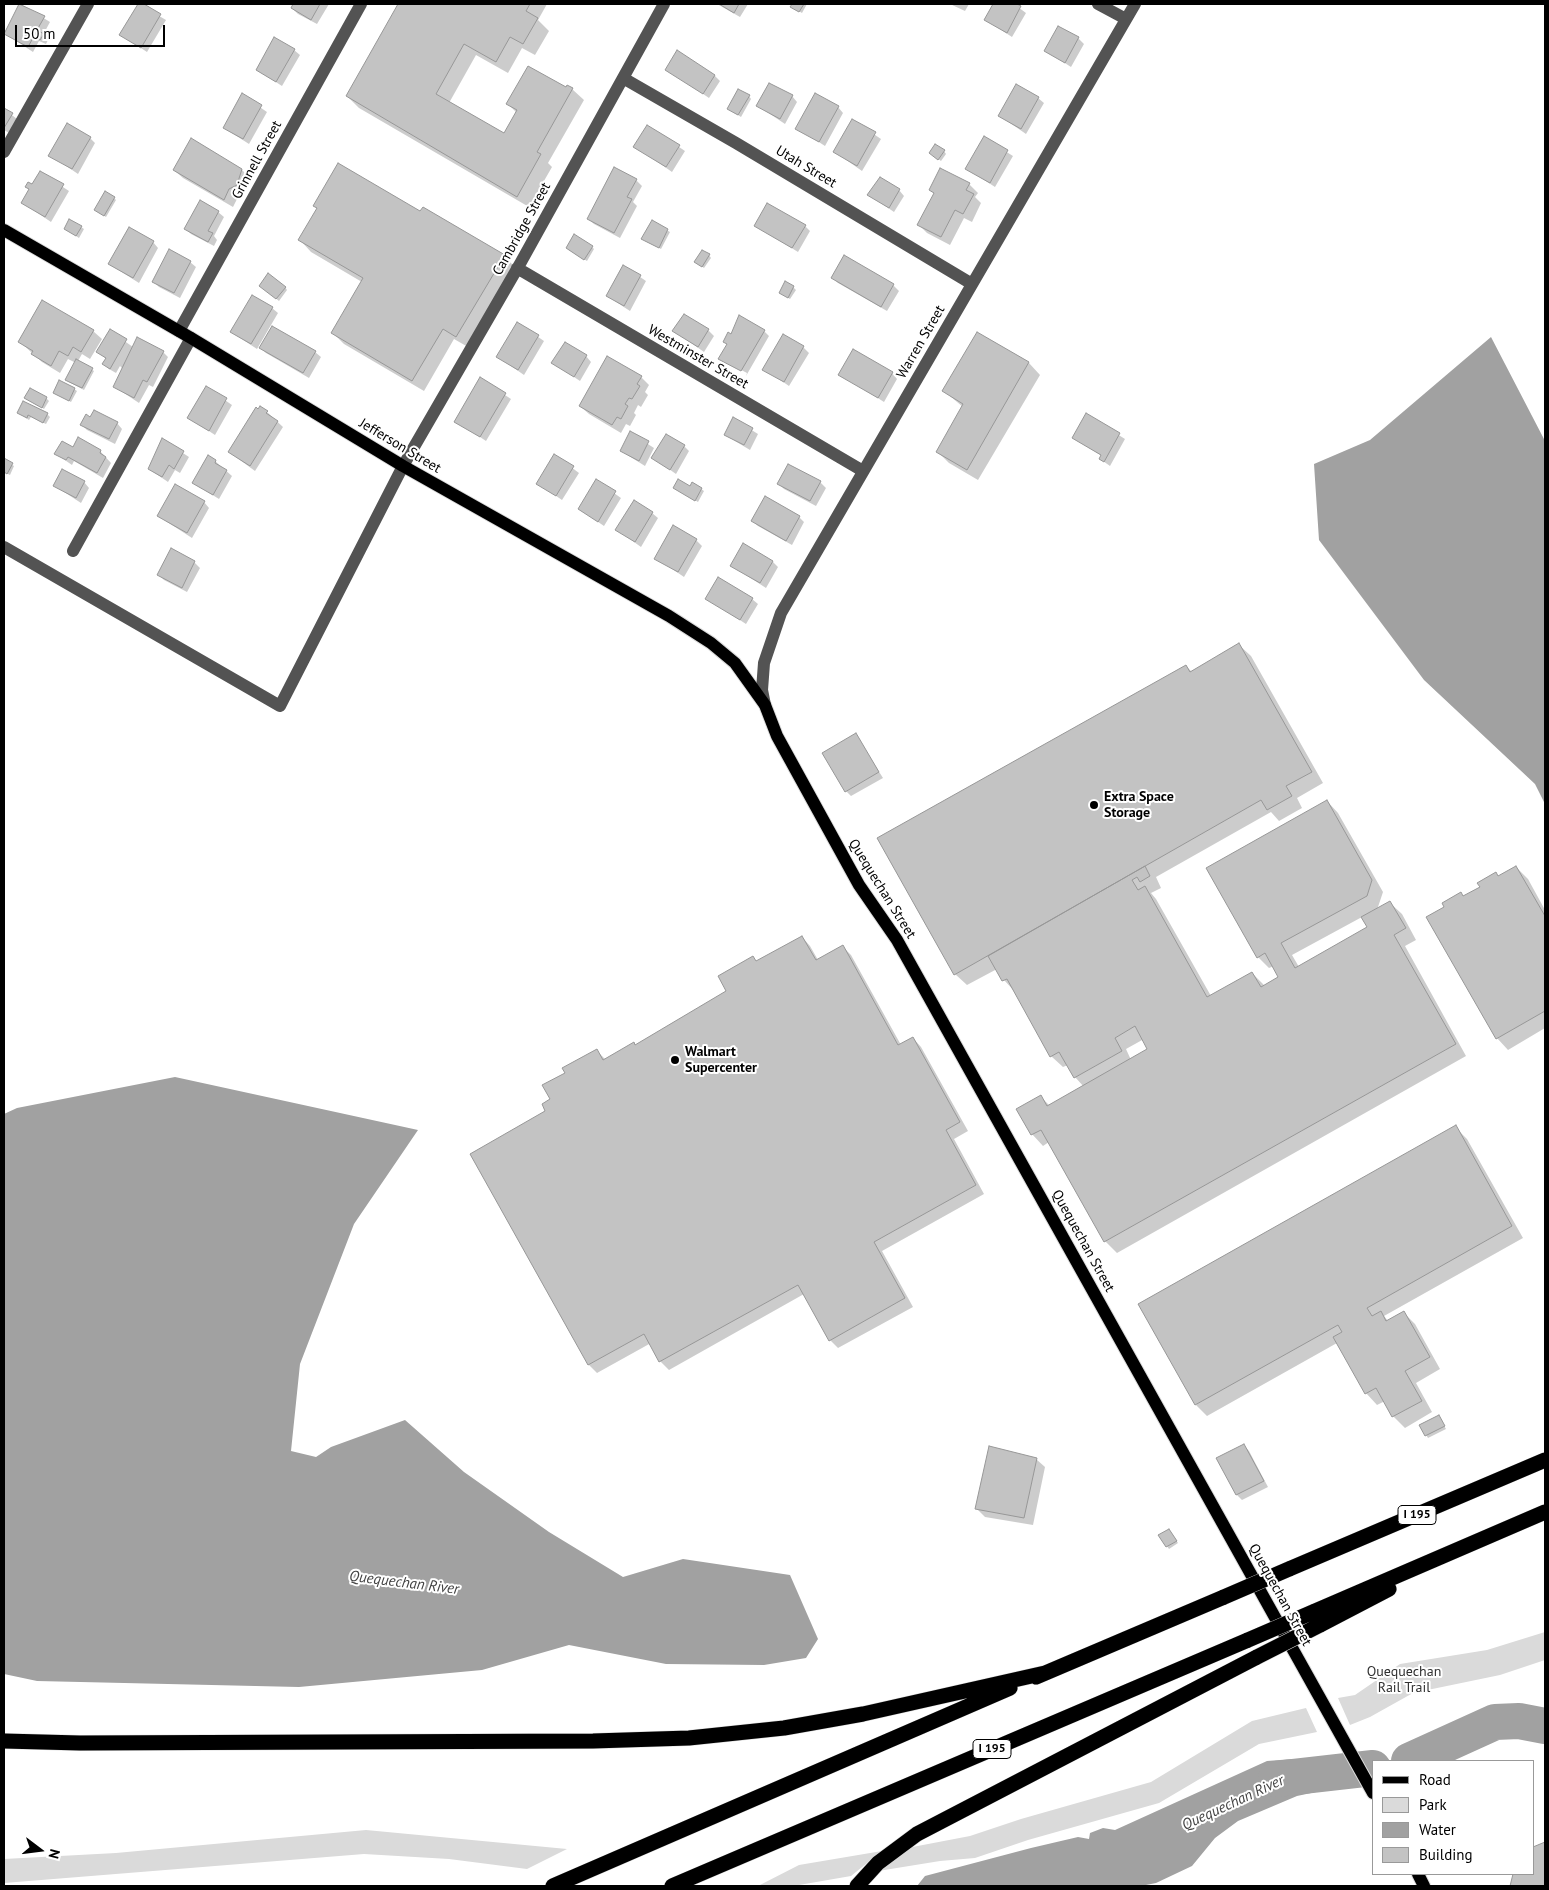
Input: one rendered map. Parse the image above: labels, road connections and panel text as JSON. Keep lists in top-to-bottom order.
{
  "streets": {
    "highway": ["I 195"],
    "main road": ["Jefferson Street", "Quequechan Street"],
    "street": [
      "Grinnell Street",
      "Utah Street",
      "Cambridge Street",
      "Warren Street",
      "Westminster Street"
    ]
  },
  "crossings": [
    ["Grinnell Street", "Jefferson Street"],
    ["Utah Street", "Cambridge Street"],
    ["Utah Street", "Warren Street"],
    ["Cambridge Street", "Westminster Street"],
    ["Cambridge Street", "Jefferson Street"],
    ["Warren Street", "Westminster Street"],
    ["Warren Street", "Jefferson Street"],
    ["Warren Street", "Quequechan Street"],
    ["Jefferson Street", "Quequechan Street"]
  ],
  "water": ["Quequechan River"],
  "parks": ["Quequechan Rail Trail"],
  "places": ["Extra Space Storage", "Walmart Supercenter"],
  "legend": [
    "Road",
    "Park",
    "Water",
    "Building"
  ],
  "scale_bar": "50 m",
  "north": "right"
}
